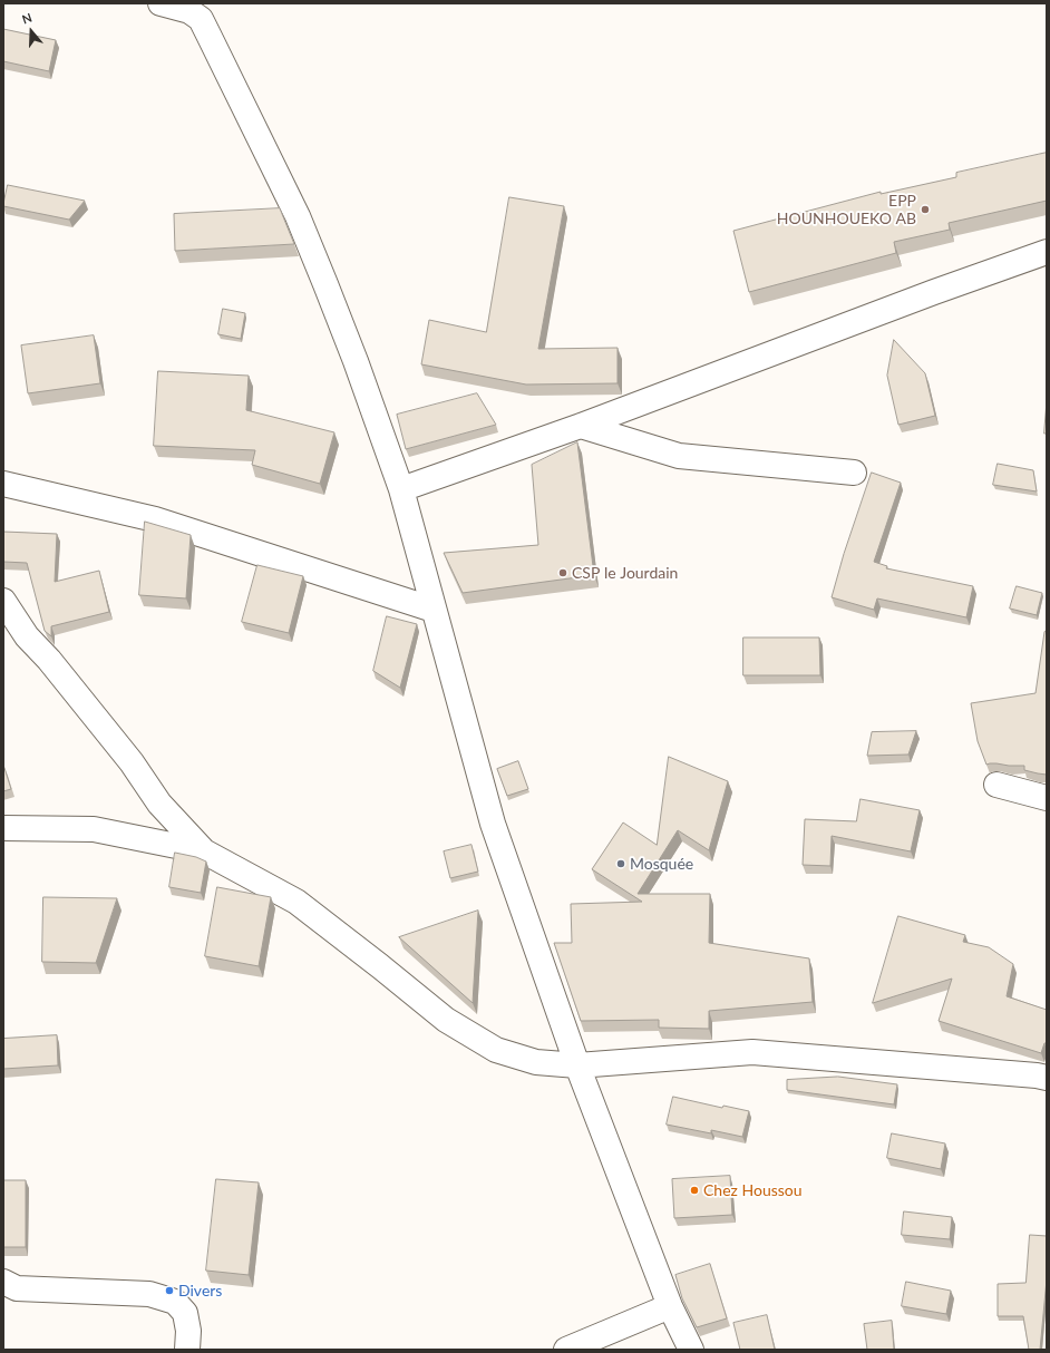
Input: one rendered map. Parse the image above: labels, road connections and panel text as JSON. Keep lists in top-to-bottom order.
{
  "places": [
    "EPP HOUNHOUEKO AB",
    "CSP le Jourdain",
    "Mosquée",
    "Chez Houssou",
    "Divers"
  ],
  "north": "top"
}
